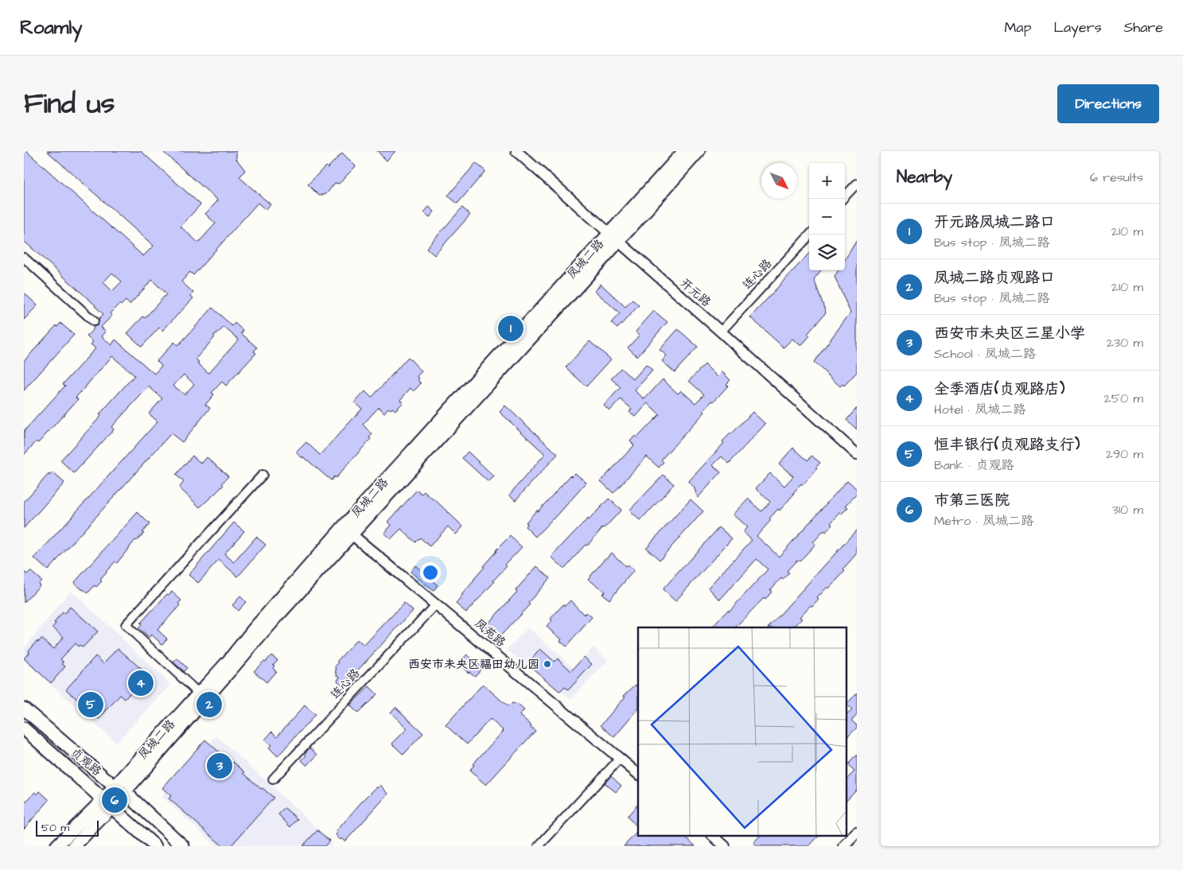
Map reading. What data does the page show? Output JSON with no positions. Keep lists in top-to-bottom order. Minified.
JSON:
{"streets":{"main road":["凤城二路","贞观路"],"street":["连心路","开元路","凤苑路"]},"crossings":[["凤城二路","开元路"],["凤城二路","凤苑路"],["凤城二路","贞观路"],["连心路","开元路"],["连心路","凤苑路"]],"places":["西安市未央区福田幼儿园"],"scale_bar":"50 m","north":"bottom right","page":{"header":"Roamly","nav":["Map","Layers","Share"],"title":"Find us","buttons":"Directions","heading":["Nearby","6 results"],"map_buttons":["+","−"],"list":[{"mark":"1","name":"开元路凤城二路口","note":"Bus stop · 凤城二路","value":"210 m"},{"mark":"2","name":"凤城二路贞观路口","note":"Bus stop · 凤城二路","value":"210 m"},{"mark":"3","name":"西安市未央区三星小学","note":"School · 凤城二路","value":"230 m"},{"mark":"4","name":"全季酒店(贞观路店)","note":"Hotel · 凤城二路","value":"250 m"},{"mark":"5","name":"恒丰银行(贞观路支行)","note":"Bank · 贞观路","value":"290 m"},{"mark":"6","name":"市第三医院","note":"Metro · 凤城二路","value":"310 m"}],"pins":["1","4","2","5","3","6"],"scale":"50 m"}}
